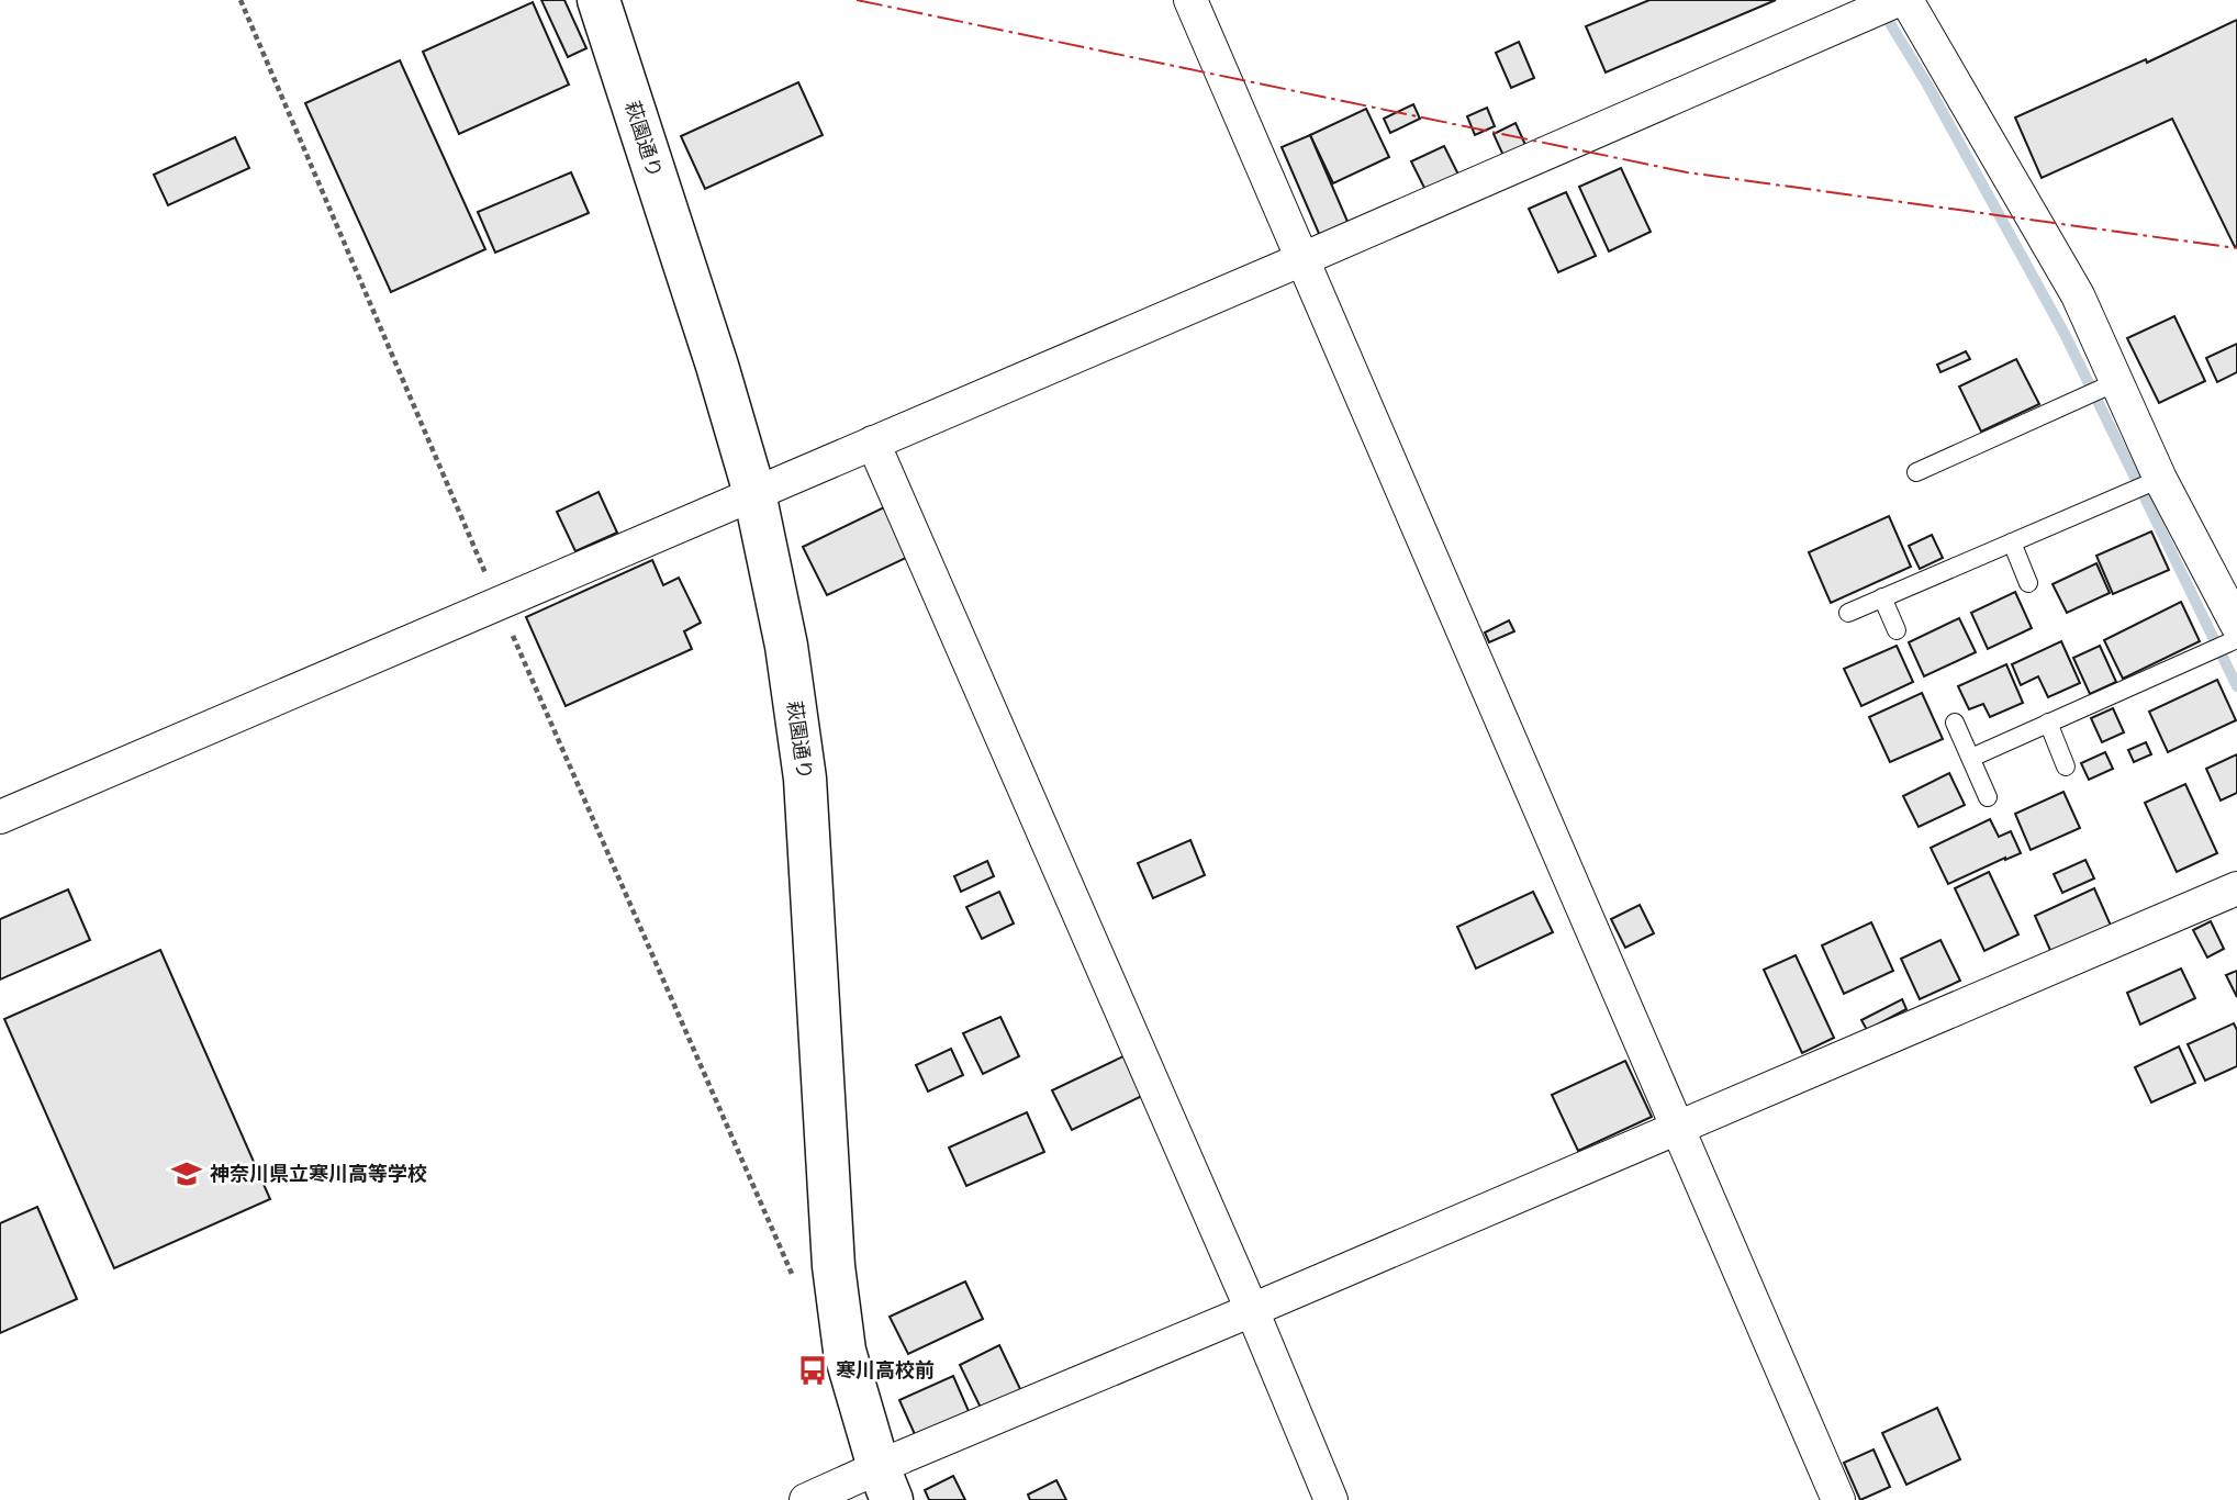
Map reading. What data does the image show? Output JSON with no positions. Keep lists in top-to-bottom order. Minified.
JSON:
{"streets":{"street":["萩園通り"]},"places":{"school or university":["神奈川県立寒川高等学校"],"bus stop":["寒川高校前"]}}
